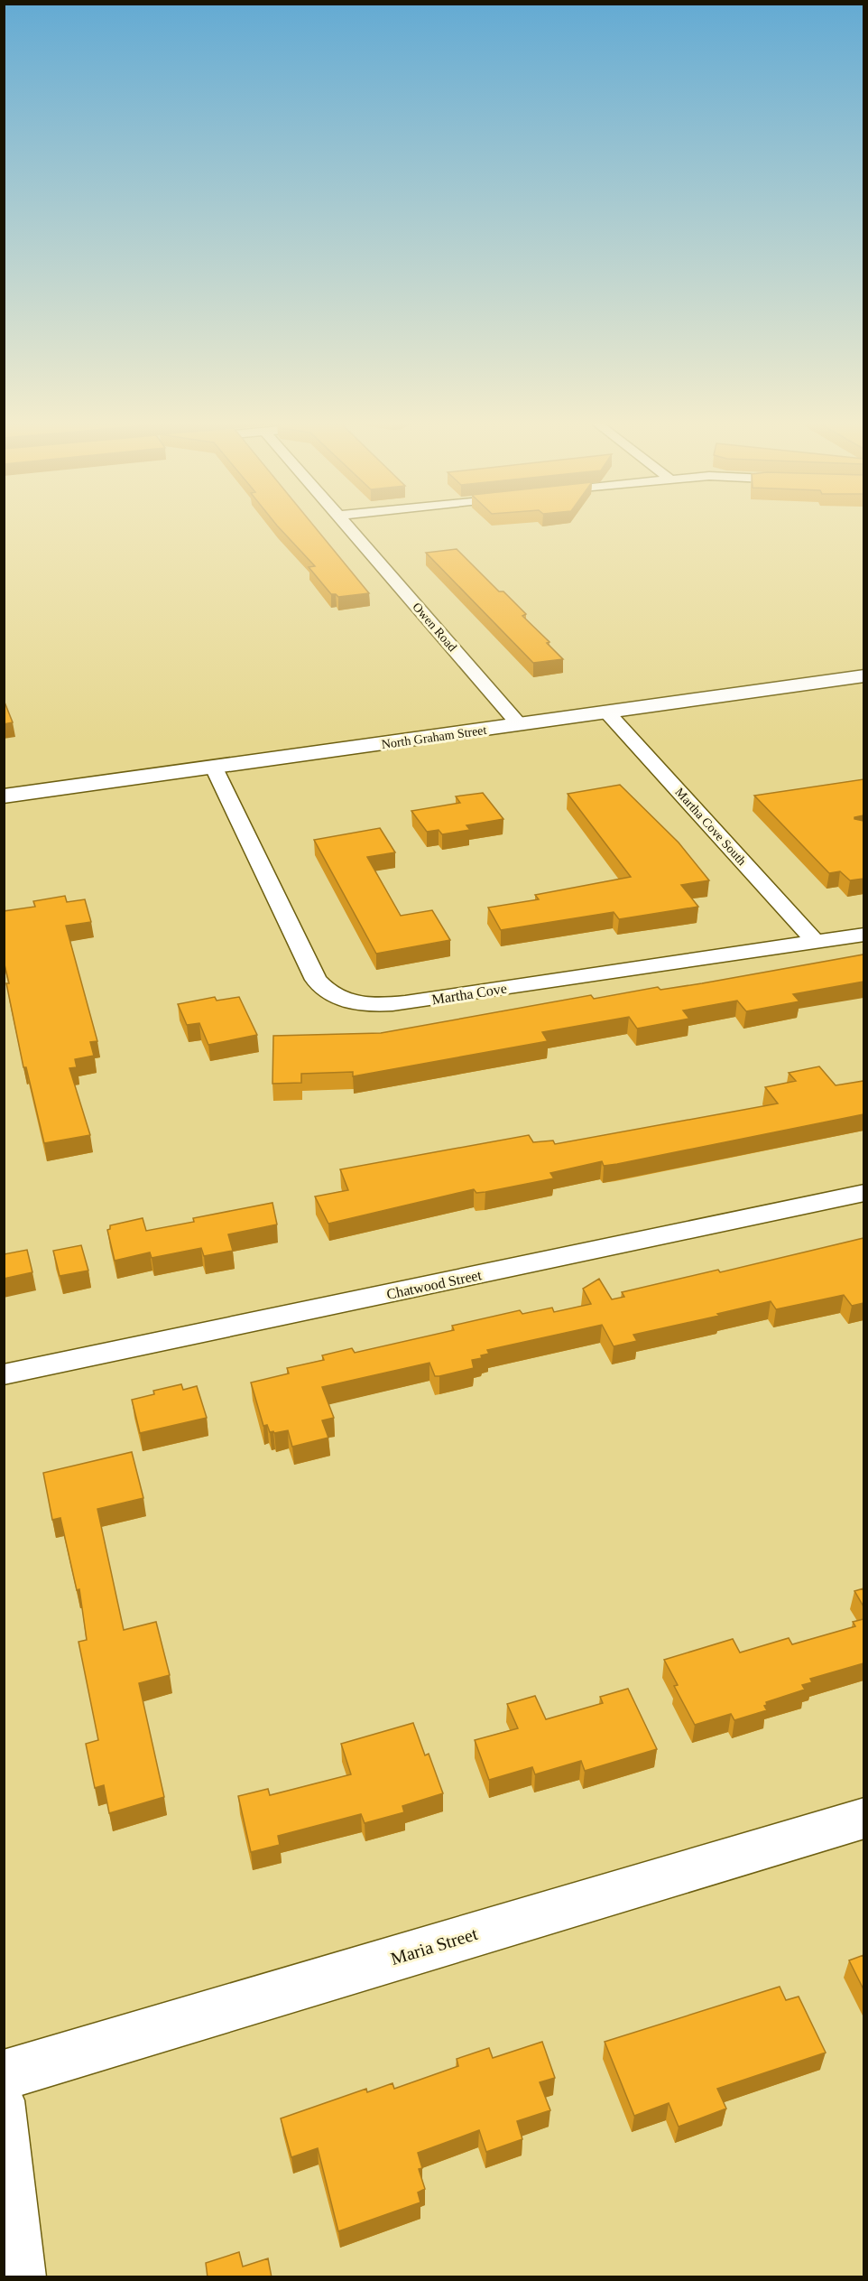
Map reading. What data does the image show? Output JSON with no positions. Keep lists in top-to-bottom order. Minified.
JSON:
{"streets":{"main road":["North Graham Street","Maria Street"],"street":["Owen Road","Martha Cove South","Martha Cove","Chatwood Street"]},"crossings":[["Owen Road","North Graham Street"],["North Graham Street","Martha Cove South"],["North Graham Street","Martha Cove"],["Martha Cove South","Martha Cove"]]}
